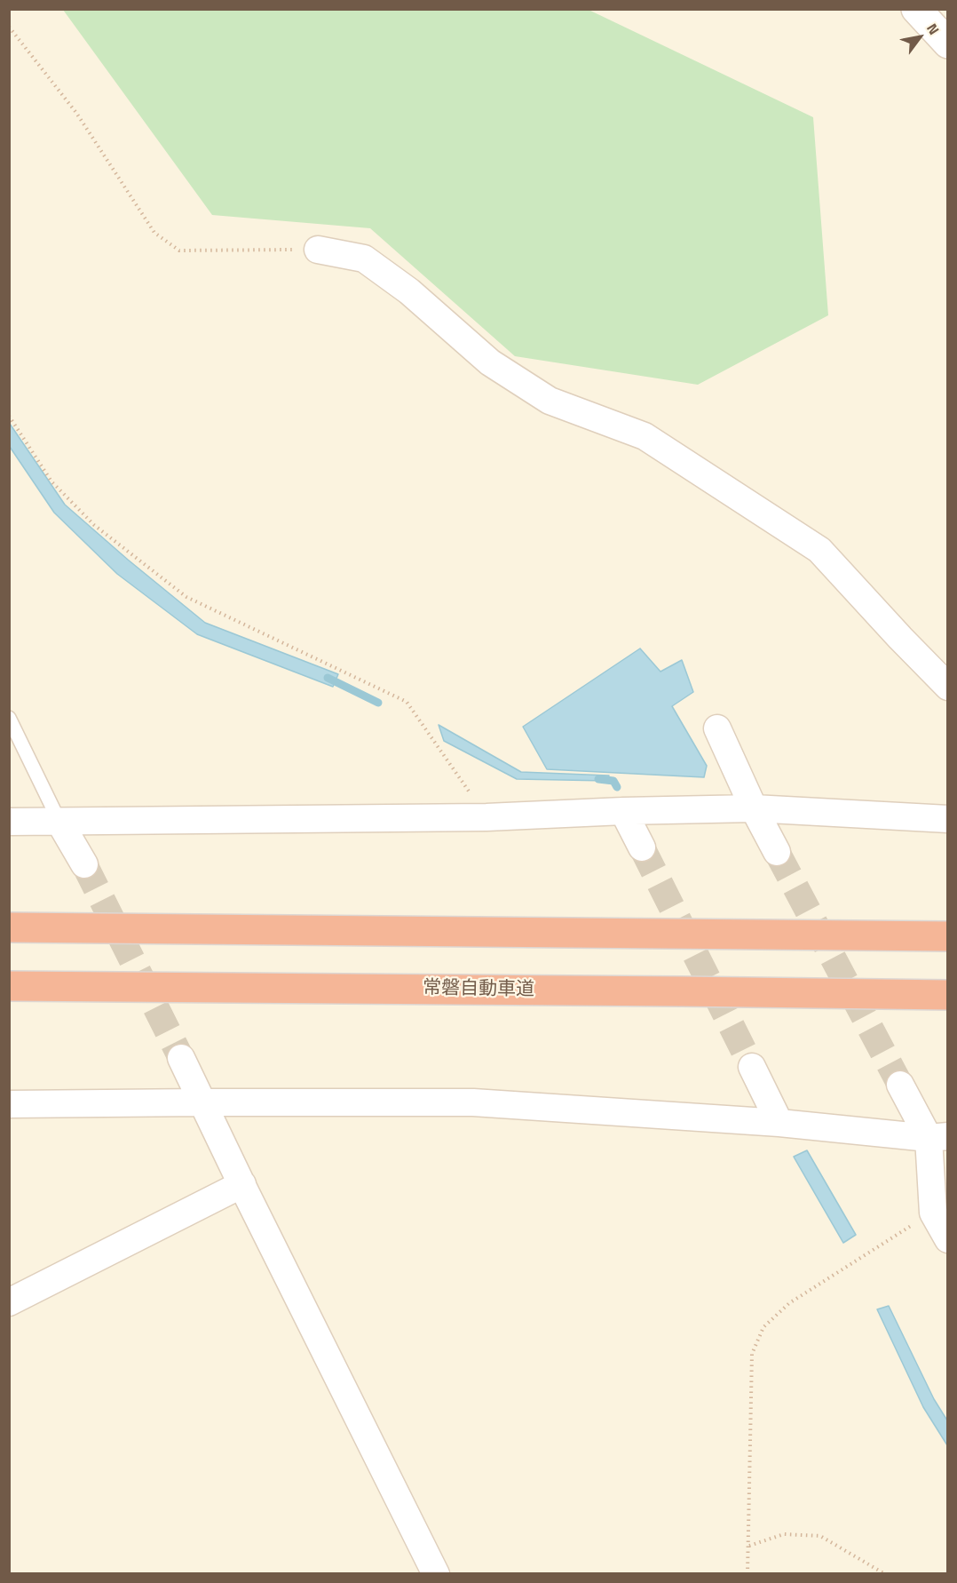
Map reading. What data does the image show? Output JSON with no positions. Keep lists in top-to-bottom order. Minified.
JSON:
{"streets":{"highway":["常磐自動車道"]},"north":"top right"}
